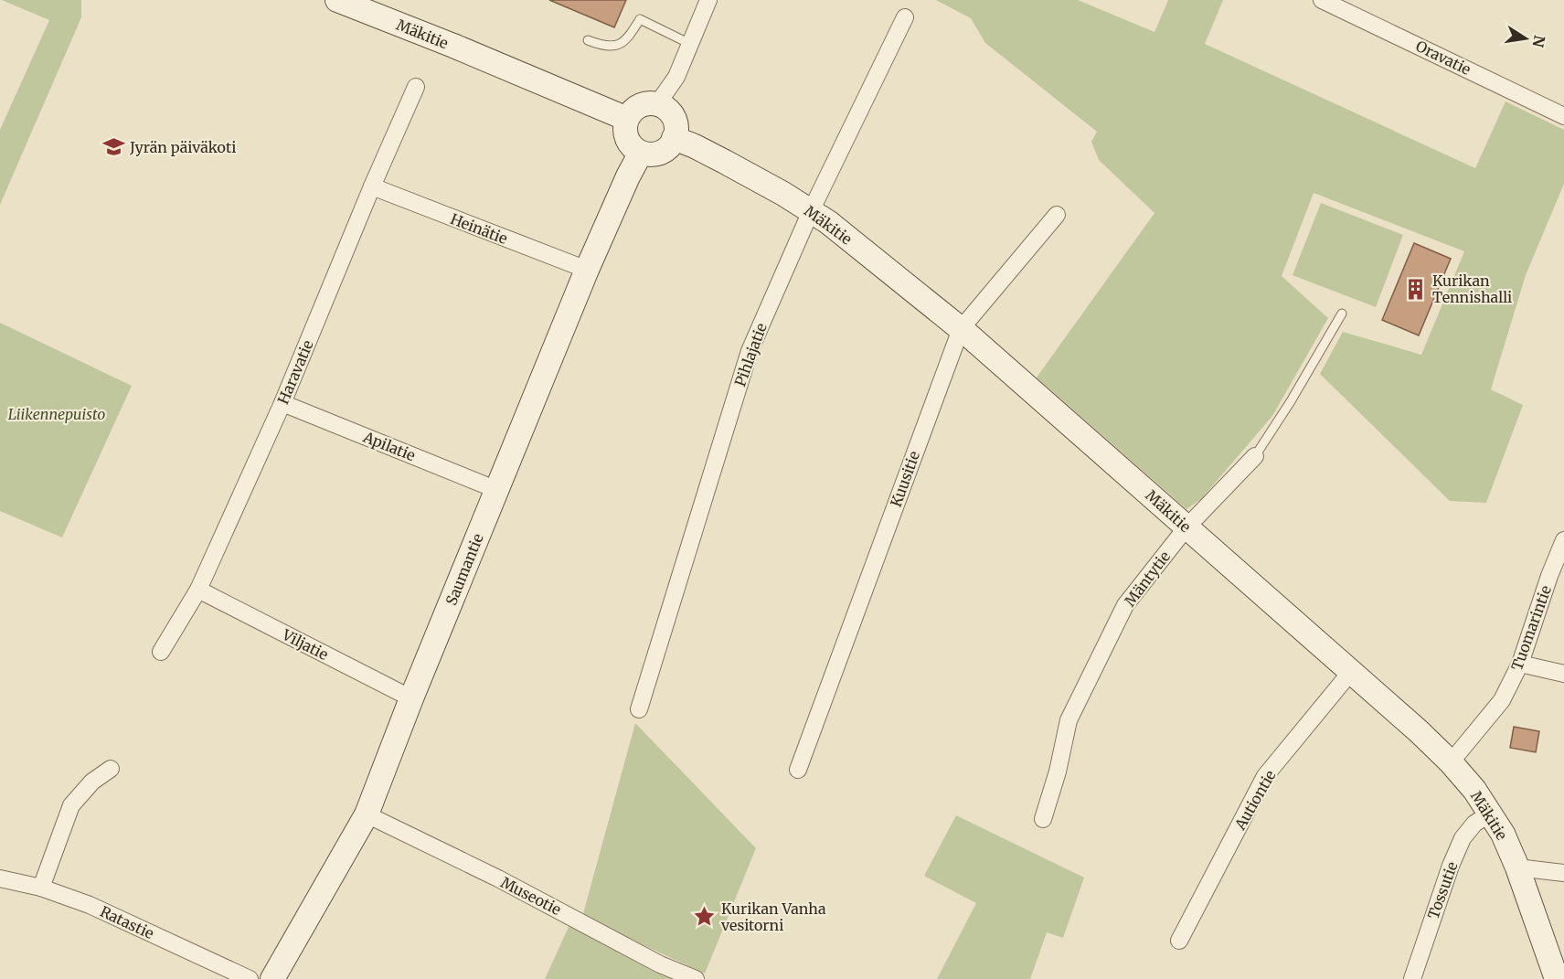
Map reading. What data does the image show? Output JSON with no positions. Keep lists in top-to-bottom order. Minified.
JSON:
{"streets":{"street":["Mäkitie","Oravatie","Heinätie","Pihlajatie","Haravatie","Apilatie","Kuusitie","Saumantie","Mäntytie","Tuomarintie","Viljatie","Autiontie","Tossutie","Museotie","Ratastie"]},"crossings":[["Mäkitie","Pihlajatie"],["Mäkitie","Kuusitie"],["Mäkitie","Saumantie"],["Mäkitie","Mäntytie"],["Mäkitie","Tuomarintie"],["Mäkitie","Autiontie"],["Mäkitie","Tossutie"],["Heinätie","Haravatie"],["Heinätie","Saumantie"],["Haravatie","Apilatie"],["Haravatie","Viljatie"],["Apilatie","Saumantie"],["Saumantie","Viljatie"],["Saumantie","Museotie"]],"parks":["Liikennepuisto"],"places":{"school or university":["Jyrän päiväkoti"],"building":["Kurikan Tennishalli"],"place":["Kurikan Vanha vesitorni"]},"north":"right"}
